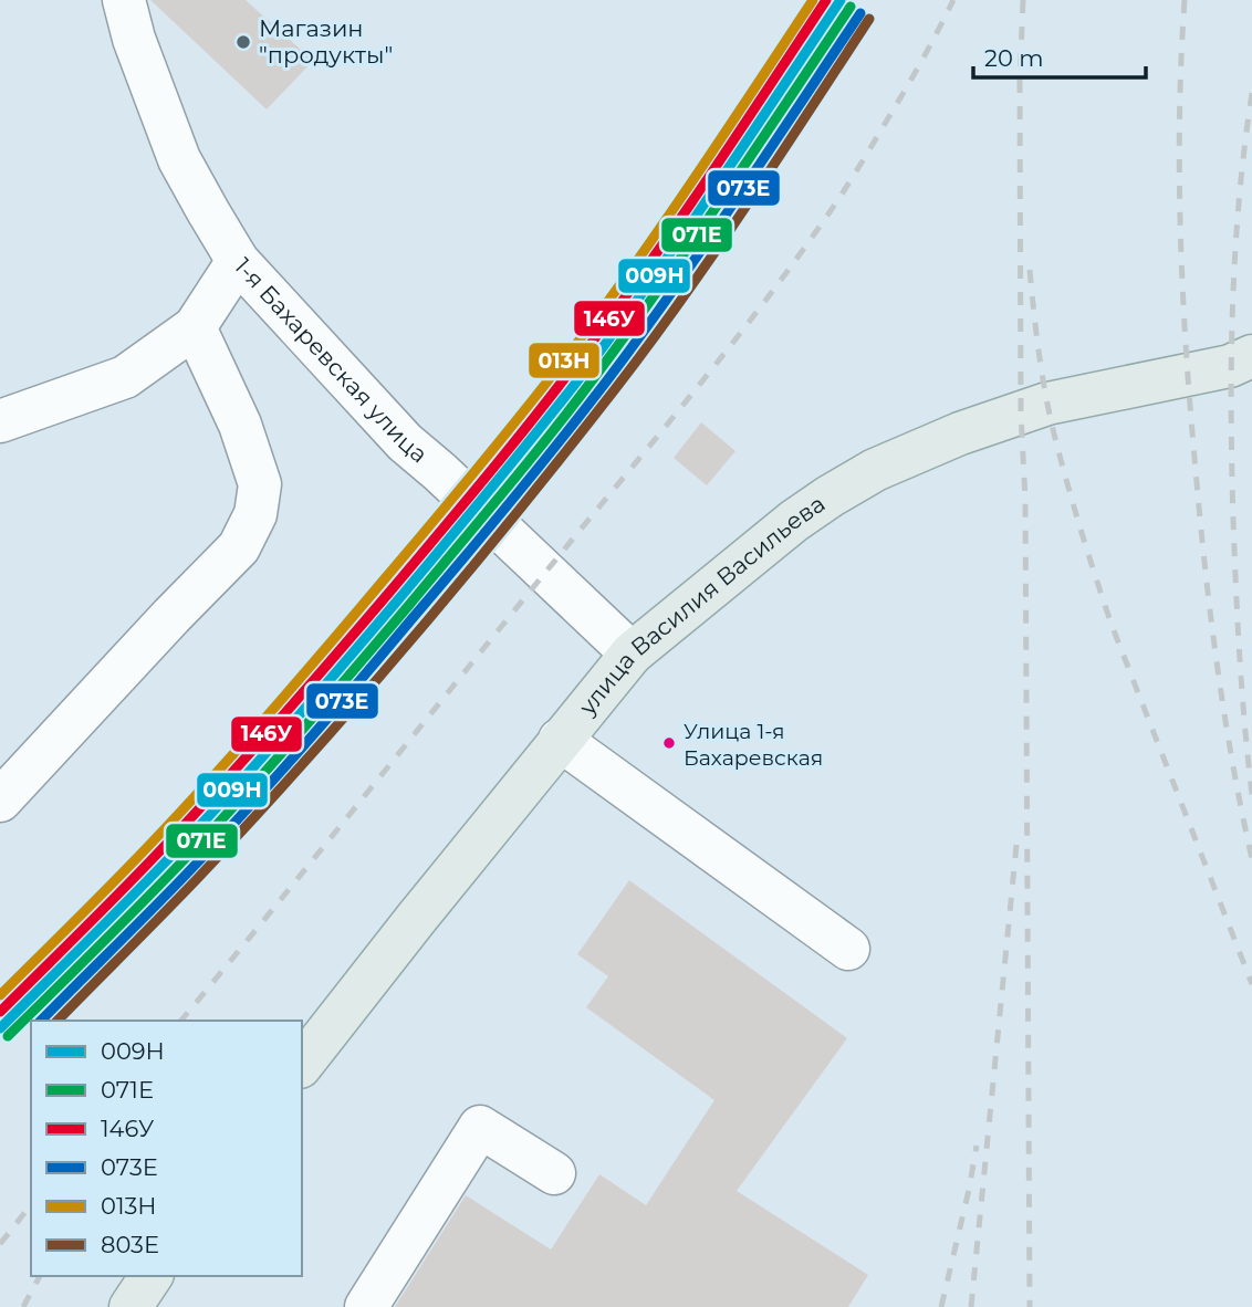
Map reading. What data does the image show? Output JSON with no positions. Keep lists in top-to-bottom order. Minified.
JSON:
{"streets":{"main road":["улица Василия Васильева"],"street":["1-я Бахаревская улица"]},"crossings":[["1-я Бахаревская улица","улица Василия Васильева"]],"places":["Магазин \"продукты\"","Улица 1-я Бахаревская"],"lines":["transit line 009Н","transit line 146У","transit line 013Н","transit line 071Е","transit line 073Е","transit line 803Е"],"legend":["009Н","071Е","146У","073Е","013Н","803Е"],"scale_bar":"20 m"}
